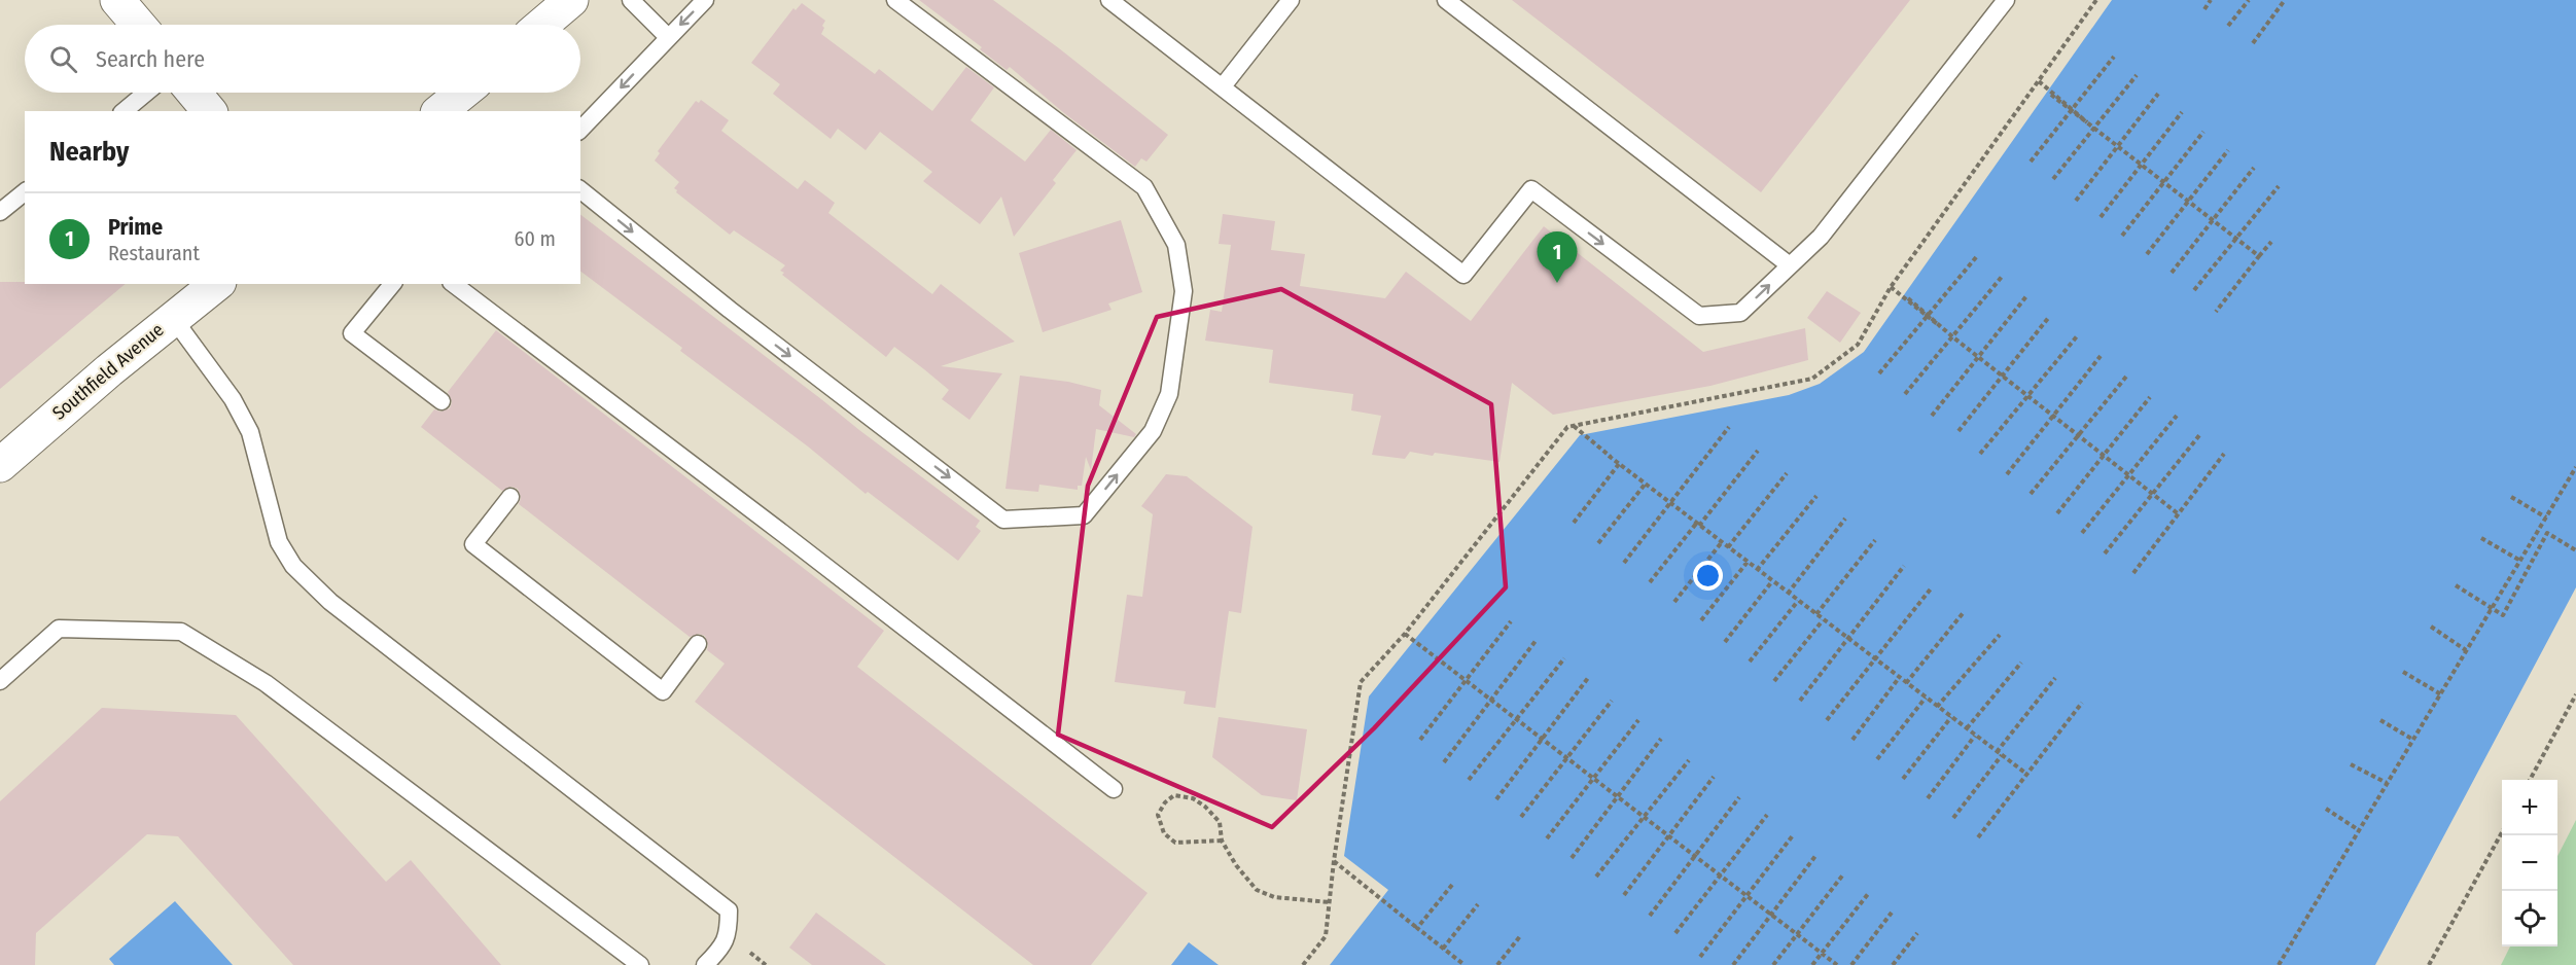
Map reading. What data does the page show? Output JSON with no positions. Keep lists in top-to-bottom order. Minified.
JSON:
{"streets":{"street":["Southfield Avenue"]},"page":{"search":"Search here","heading":"Nearby","list":[{"mark":"1","name":"Prime","note":"Restaurant","value":"60 m"}],"pins":"1","map_buttons":["+","−"]}}
